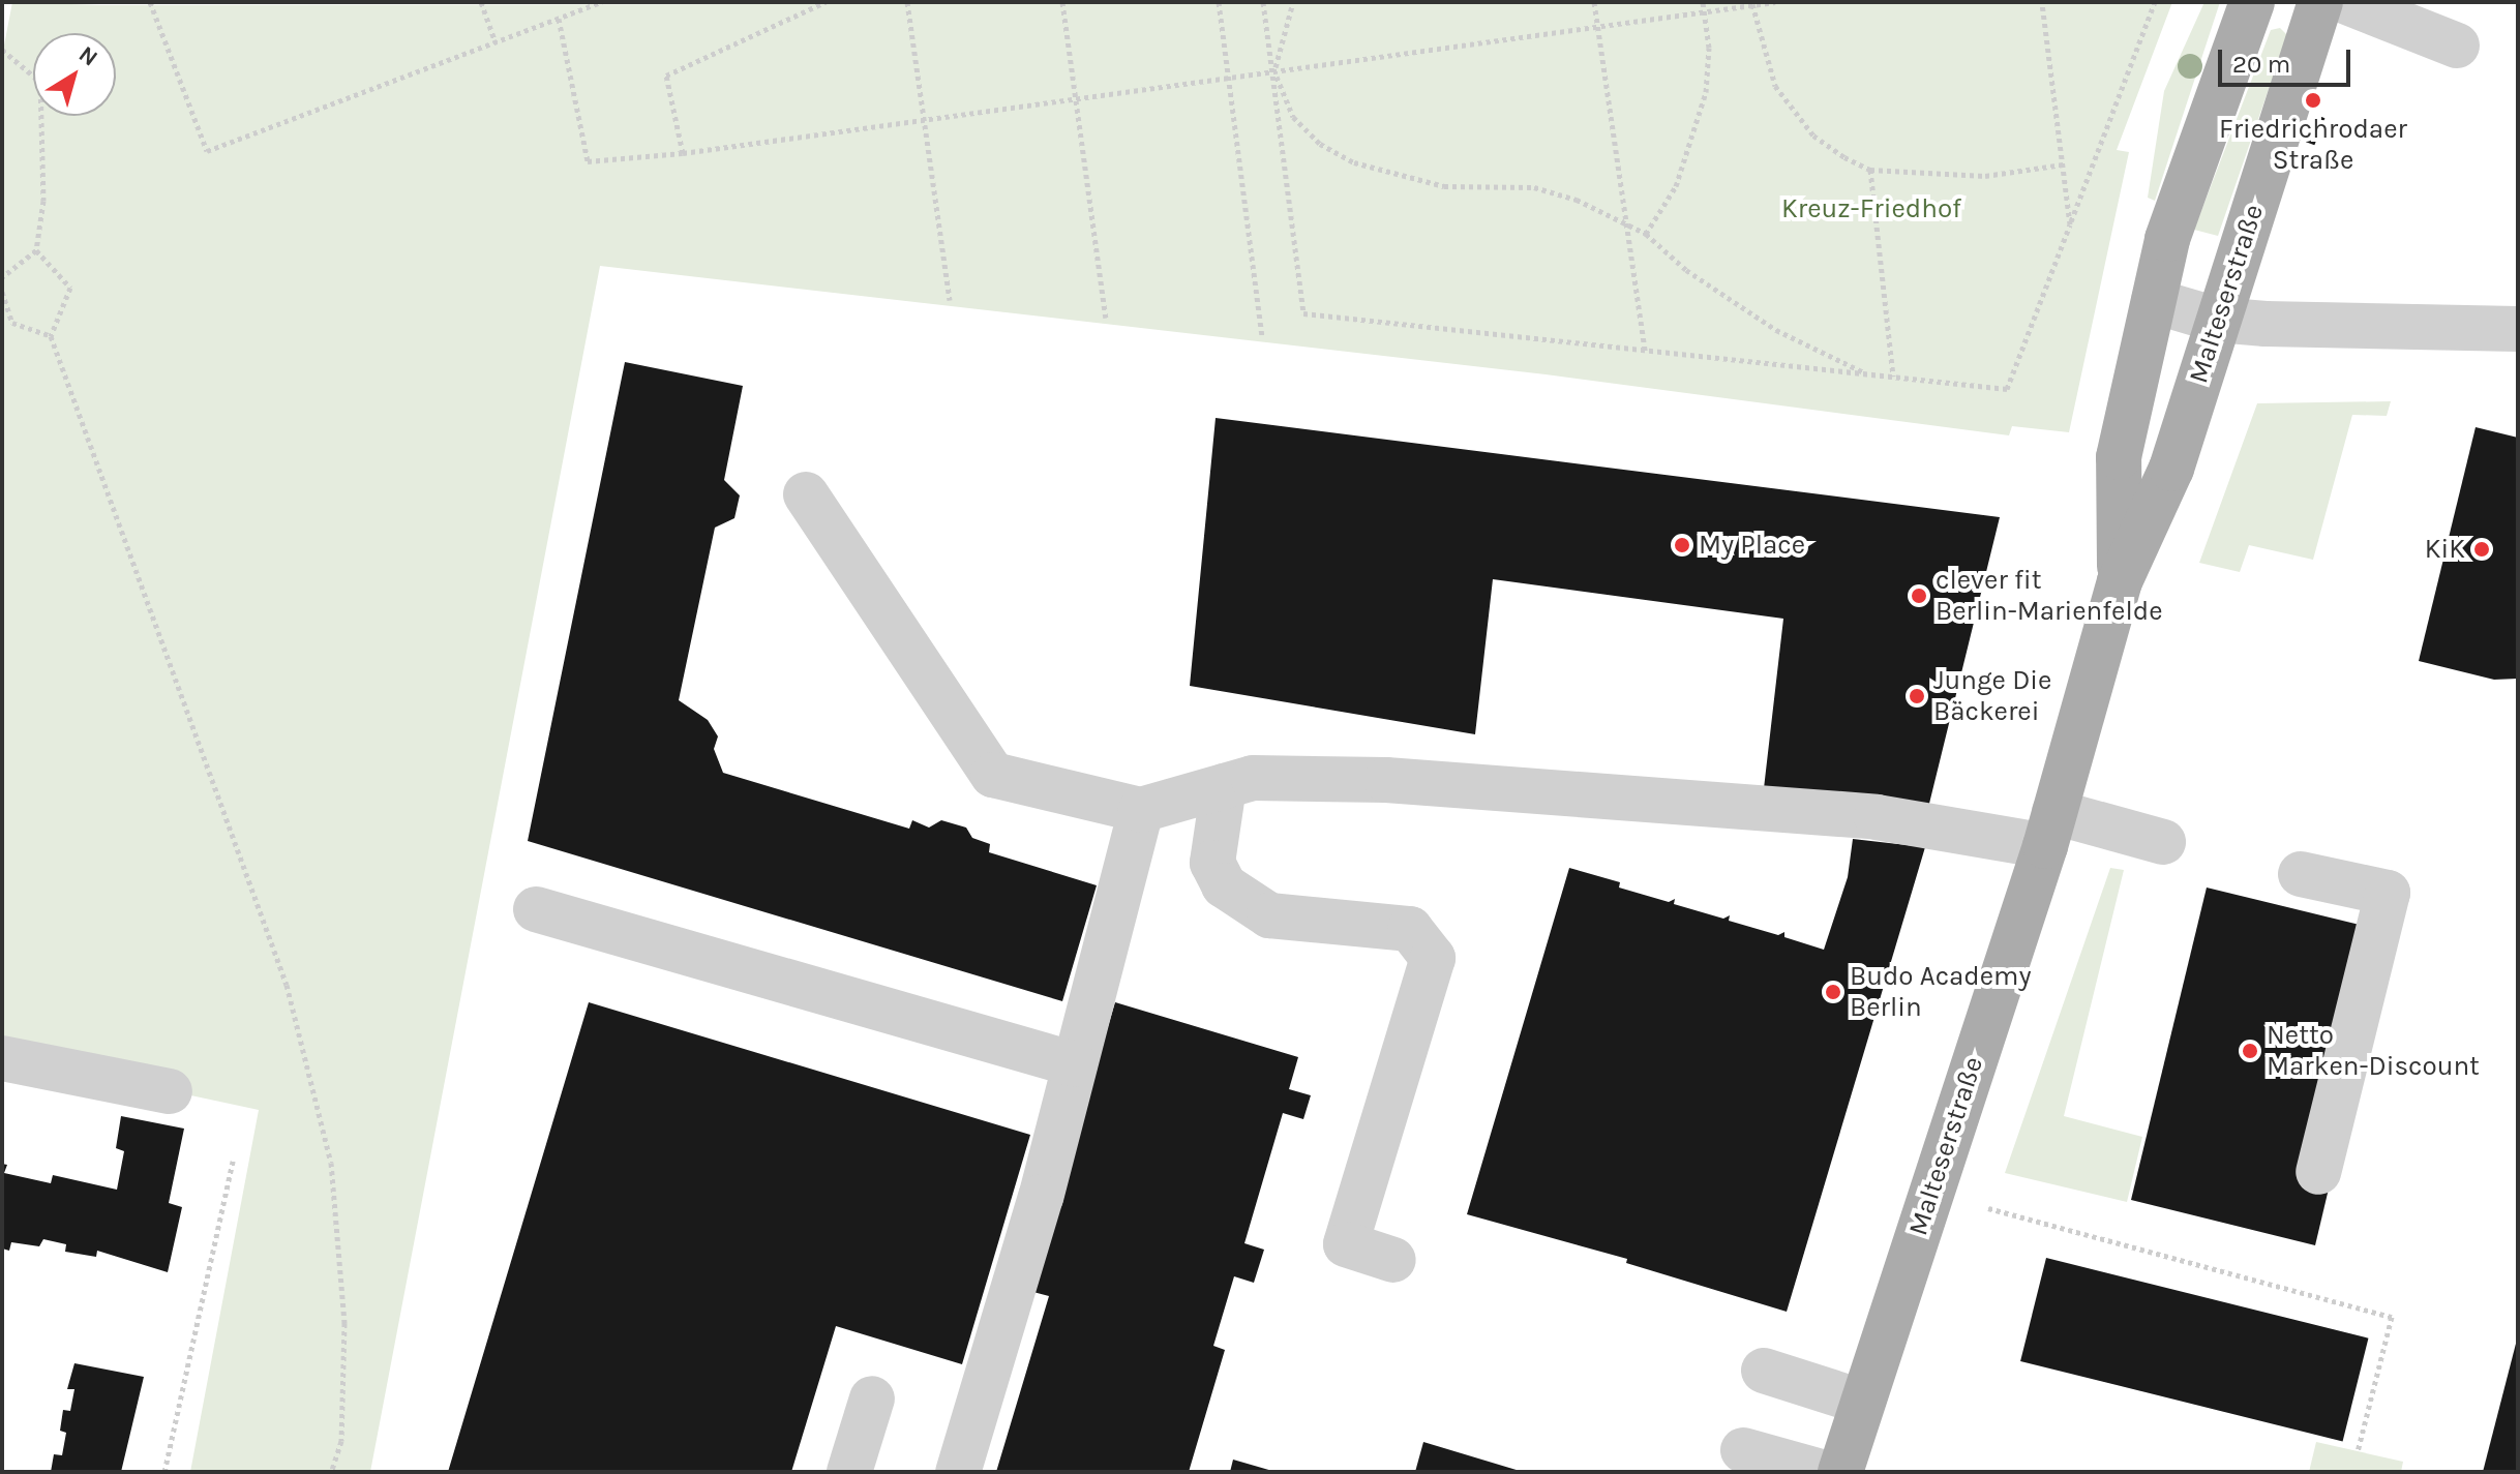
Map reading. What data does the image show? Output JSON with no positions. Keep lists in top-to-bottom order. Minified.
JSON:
{"streets":{"main road":["Malteserstraße"]},"parks":["Kreuz-Friedhof"],"places":["Friedrichrodaer Straße","My Place","KiK","clever fit Berlin-Marienfelde","Junge Die Bäckerei","Budo Academy Berlin","Netto Marken-Discount"],"scale_bar":"20 m","north":"top right"}
